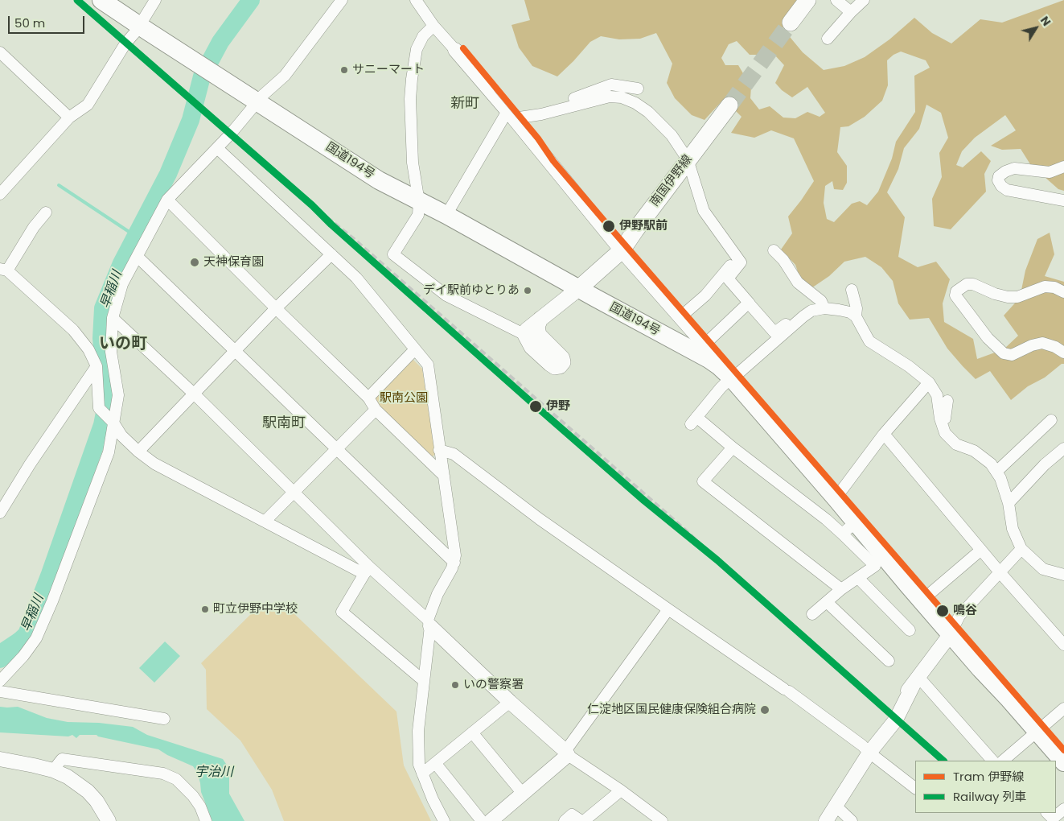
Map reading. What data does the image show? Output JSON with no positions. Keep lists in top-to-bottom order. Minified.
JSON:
{"streets":{"highway":["国道194号"],"main road":["南国伊野線"]},"crossings":[["国道194号","南国伊野線"]],"districts":["新町","いの町","駅南町"],"water":["早稲川","宇治川"],"parks":["駅南公園"],"places":["サニーマート","伊野駅前","天神保育園","デイ駅前ゆとりあ","伊野","町立伊野中学校","鳴谷","いの警察署","仁淀地区国民健康保険組合病院"],"lines":["rail line 列車","tram line 伊野線"],"legend":["Tram 伊野線","Railway 列車"],"scale_bar":"50 m","north":"top right"}
